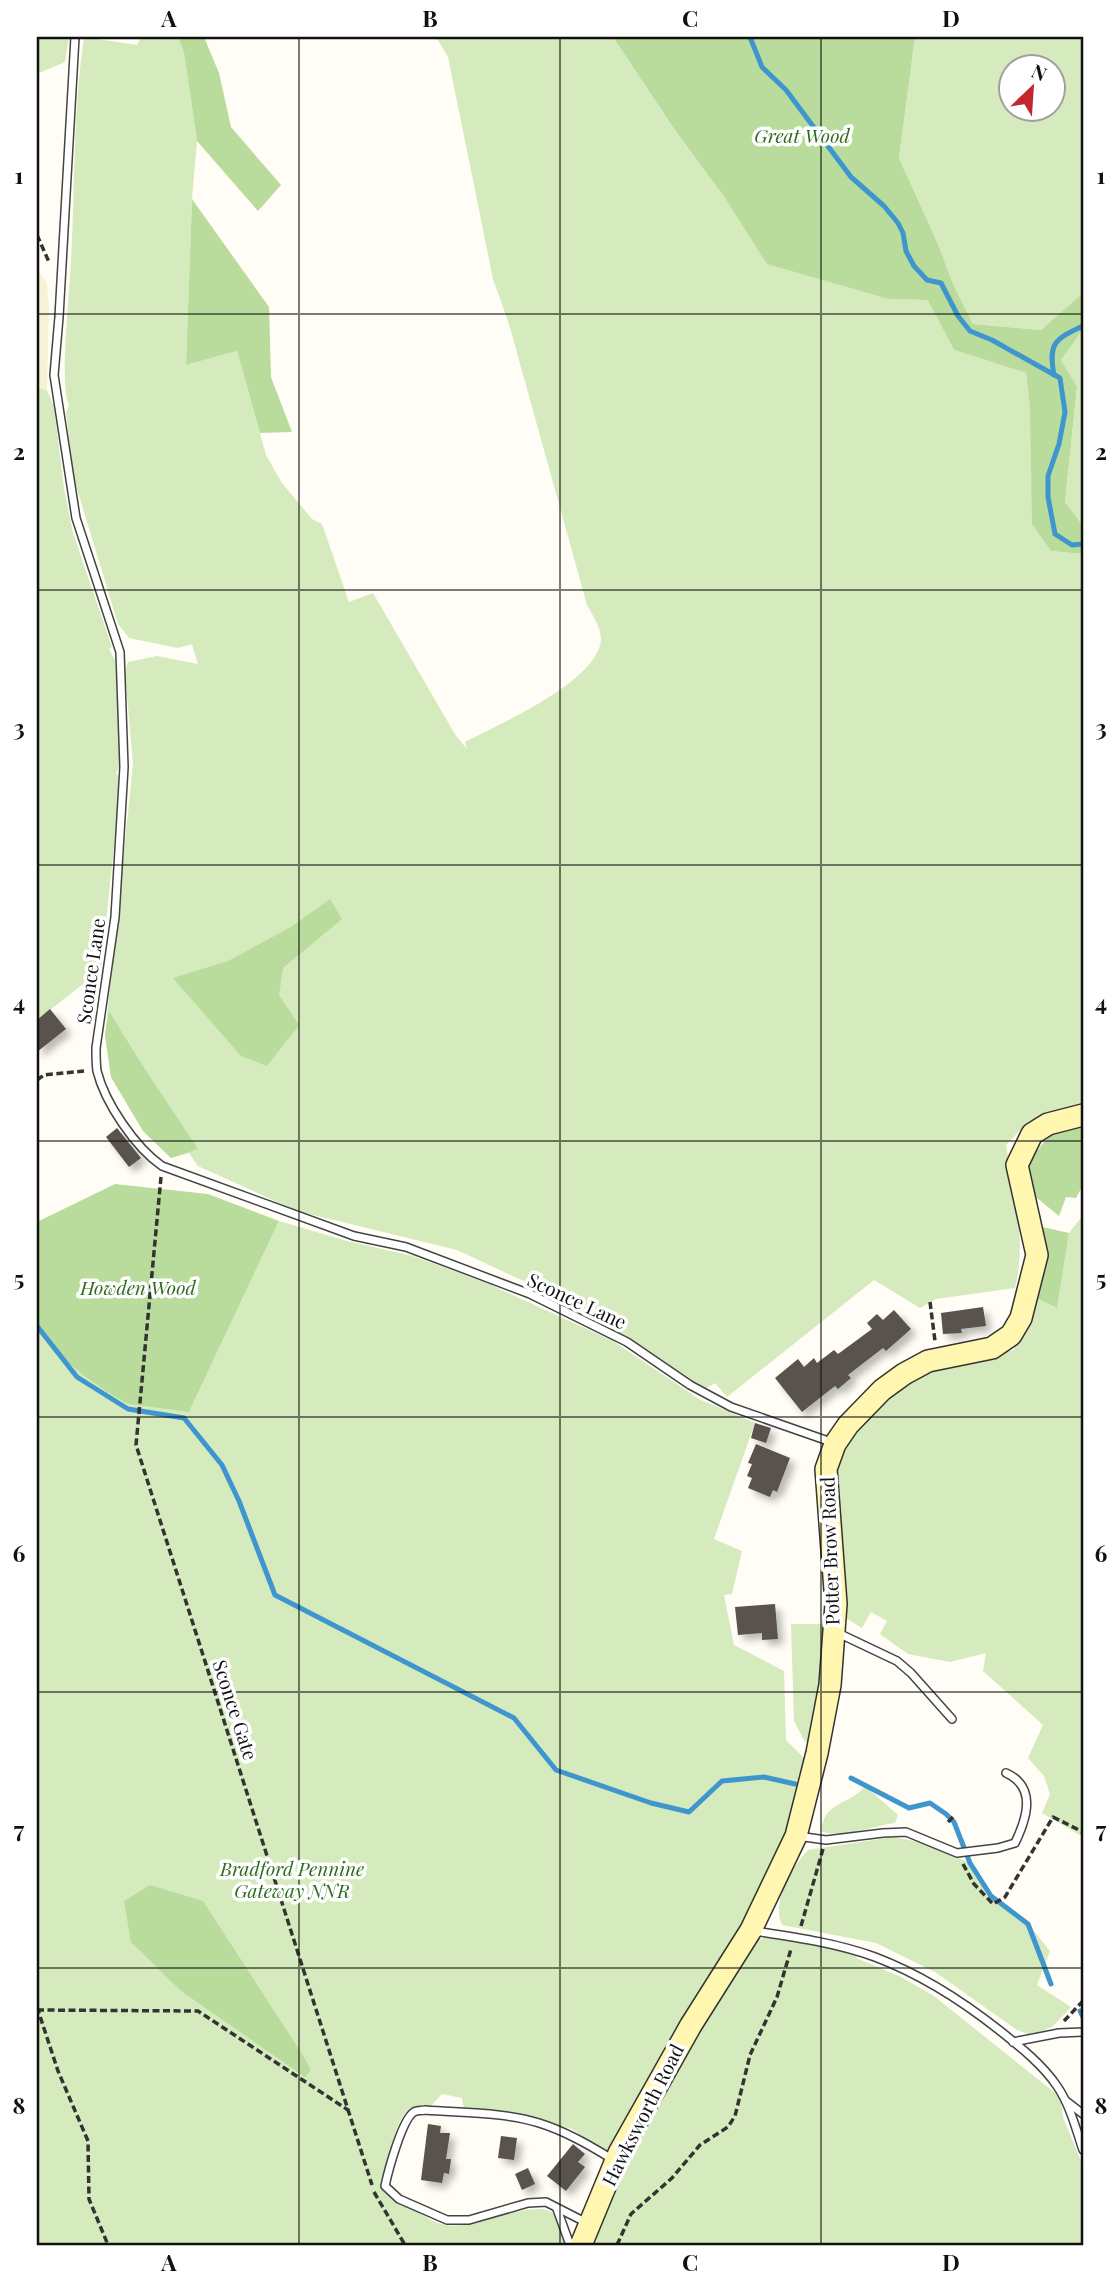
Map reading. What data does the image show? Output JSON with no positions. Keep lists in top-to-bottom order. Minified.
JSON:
{"streets":{"street":["Potter Brow Road","Hawksworth Road"],"lane":["Sconce Lane"],"path":["Sconce Gate"]},"crossings":[["Sconce Lane","Potter Brow Road"],["Sconce Lane","Sconce Gate"],["Potter Brow Road","Hawksworth Road"]],"parks":["Great Wood","Howden Wood","Bradford Pennine Gateway NNR"],"north":"top right","grid":{"columns":["A","B","C","D"],"rows":["1","2","3","4","5","6","7","8"]}}
